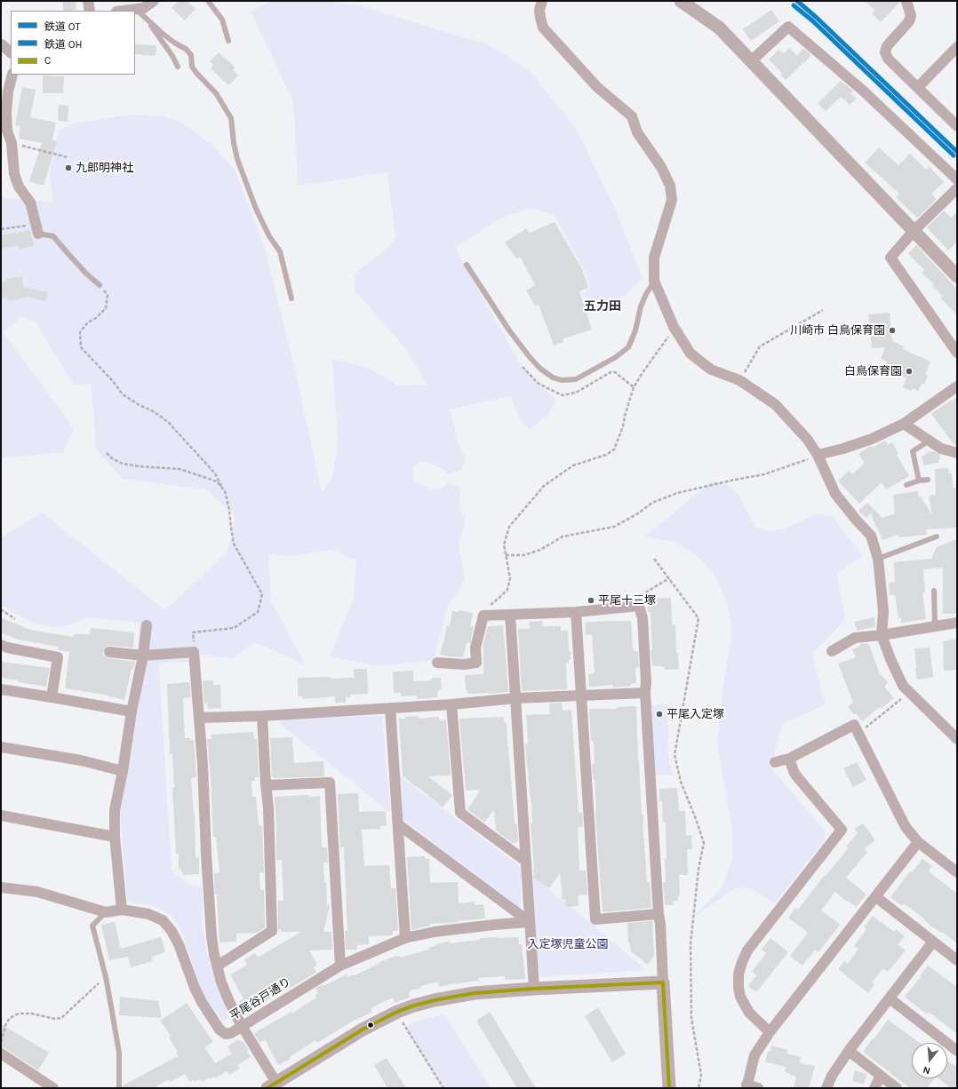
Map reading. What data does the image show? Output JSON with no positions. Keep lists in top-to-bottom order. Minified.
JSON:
{"streets":{"street":["平尾谷戸通り"]},"districts":["五力田"],"parks":["入定塚児童公園"],"places":["九郎明神社","川崎市 白鳥保育園","白鳥保育園","平尾十三塚","平尾入定塚"],"lines":["rail line OT","rail line OH","transit line C"],"legend":["鉄道 OT","鉄道 OH","C"],"north":"bottom"}
